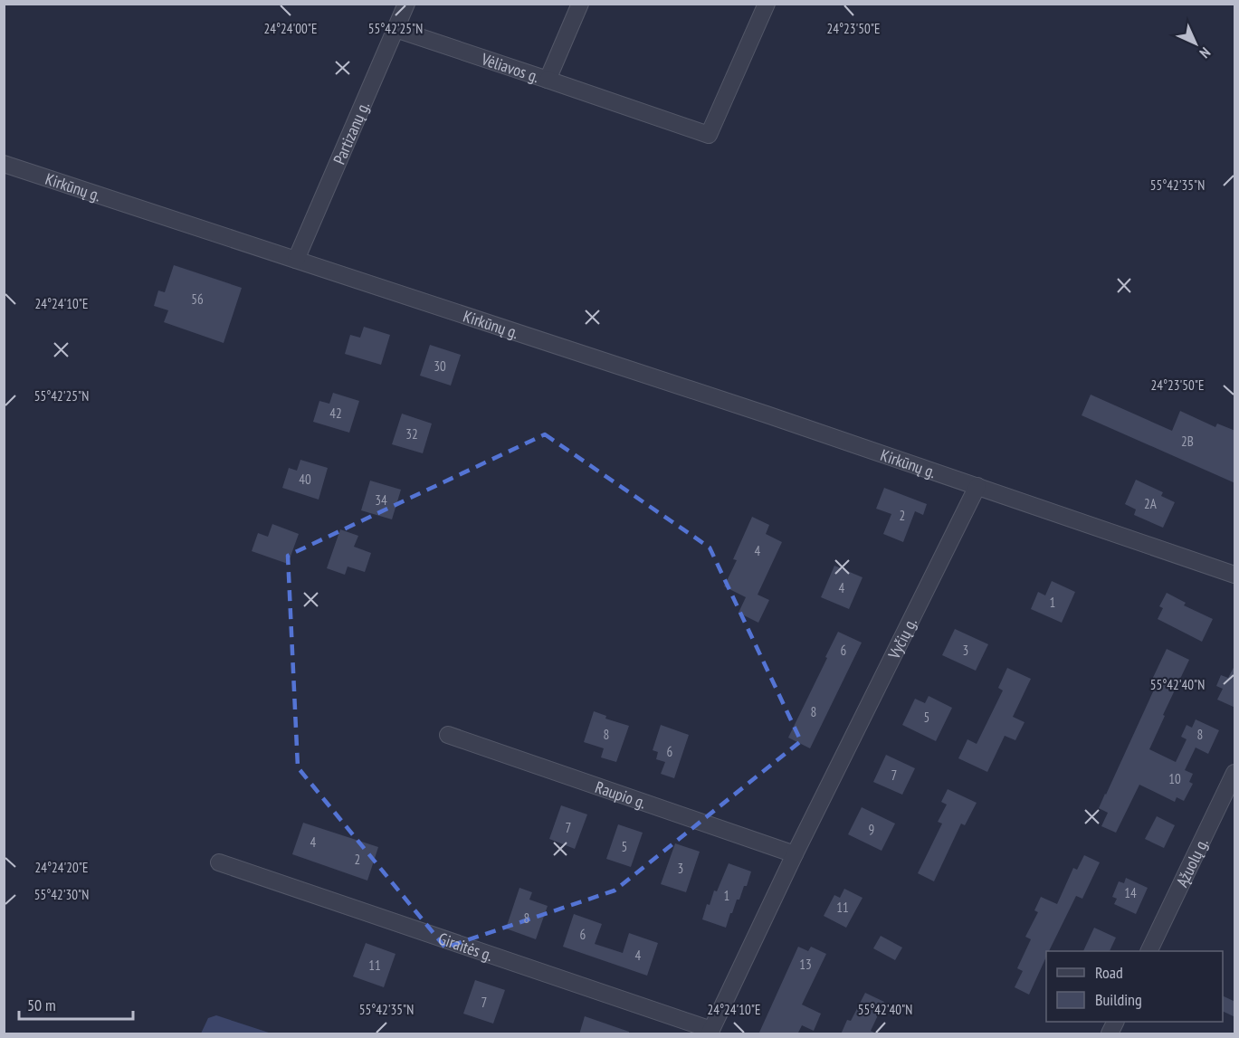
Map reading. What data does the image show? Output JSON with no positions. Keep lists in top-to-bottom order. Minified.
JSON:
{"streets":{"street":["Vėliavos g.","Partizanų g.","Kirkūnų g.","Vyčių g.","Raupio g.","Ąžuolų g.","Giraitės g."]},"crossings":[["Vėliavos g.","Partizanų g."],["Partizanų g.","Kirkūnų g."],["Kirkūnų g.","Vyčių g."],["Vyčių g.","Raupio g."],["Vyčių g.","Giraitės g."]],"house_numbers":["56","30","42","32","2B","40","34","2A","2","4","4","1","6","3","8","5","8","8","6","7","10","7","9","4","5","2","3","14","1","11","8","6","4","13","11","7"],"legend":["Road","Building"],"scale_bar":"50 m","north":"bottom right","coordinates":["24°24'00\"E","55°42'25\"N","24°23'50\"E","55°42'35\"N","24°24'10\"E","55°42'40\"N","24°24'20\"E","55°42'30\"N"]}
